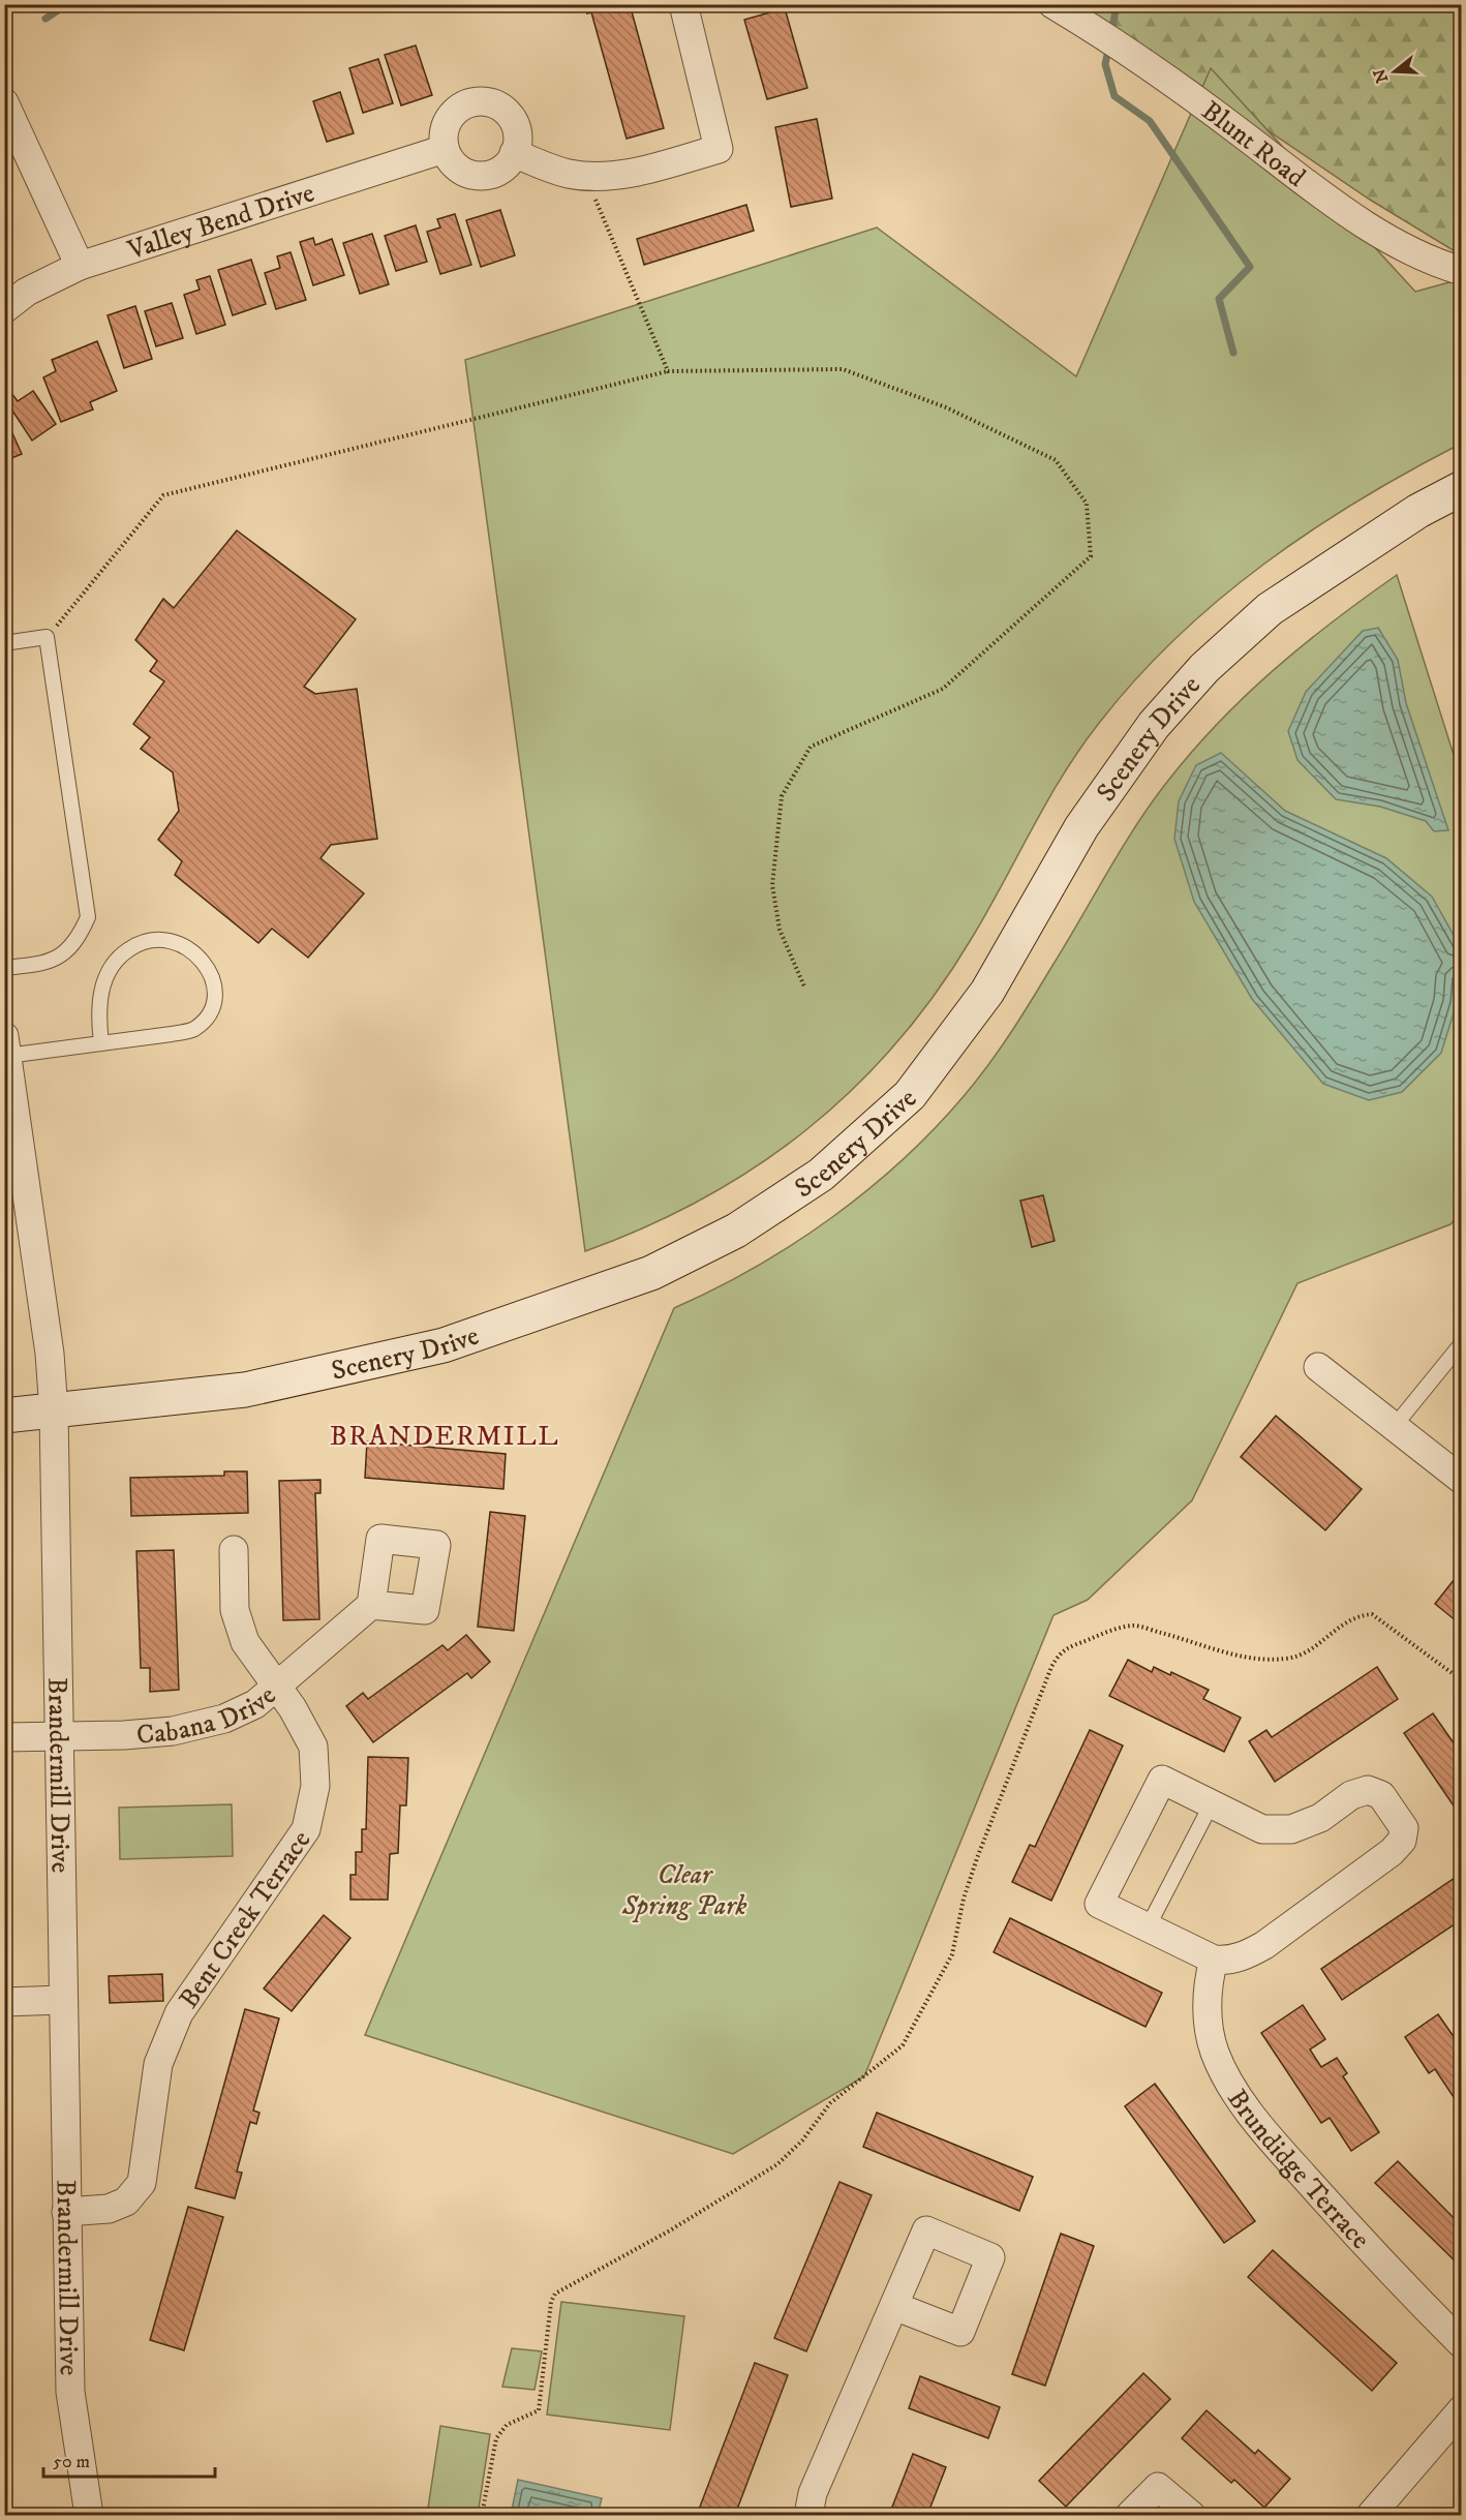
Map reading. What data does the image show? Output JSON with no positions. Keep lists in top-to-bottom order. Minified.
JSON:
{"streets":{"street":["Blunt Road","Valley Bend Drive","Scenery Drive","Cabana Drive","Brandermill Drive","Bent Creek Terrace","Brundidge Terrace"]},"crossings":[["Scenery Drive","Brandermill Drive"],["Cabana Drive","Brandermill Drive"],["Cabana Drive","Bent Creek Terrace"],["Brandermill Drive","Bent Creek Terrace"]],"districts":["BRANDERMILL"],"parks":["Clear Spring Park"],"scale_bar":"50 m","north":"left"}
